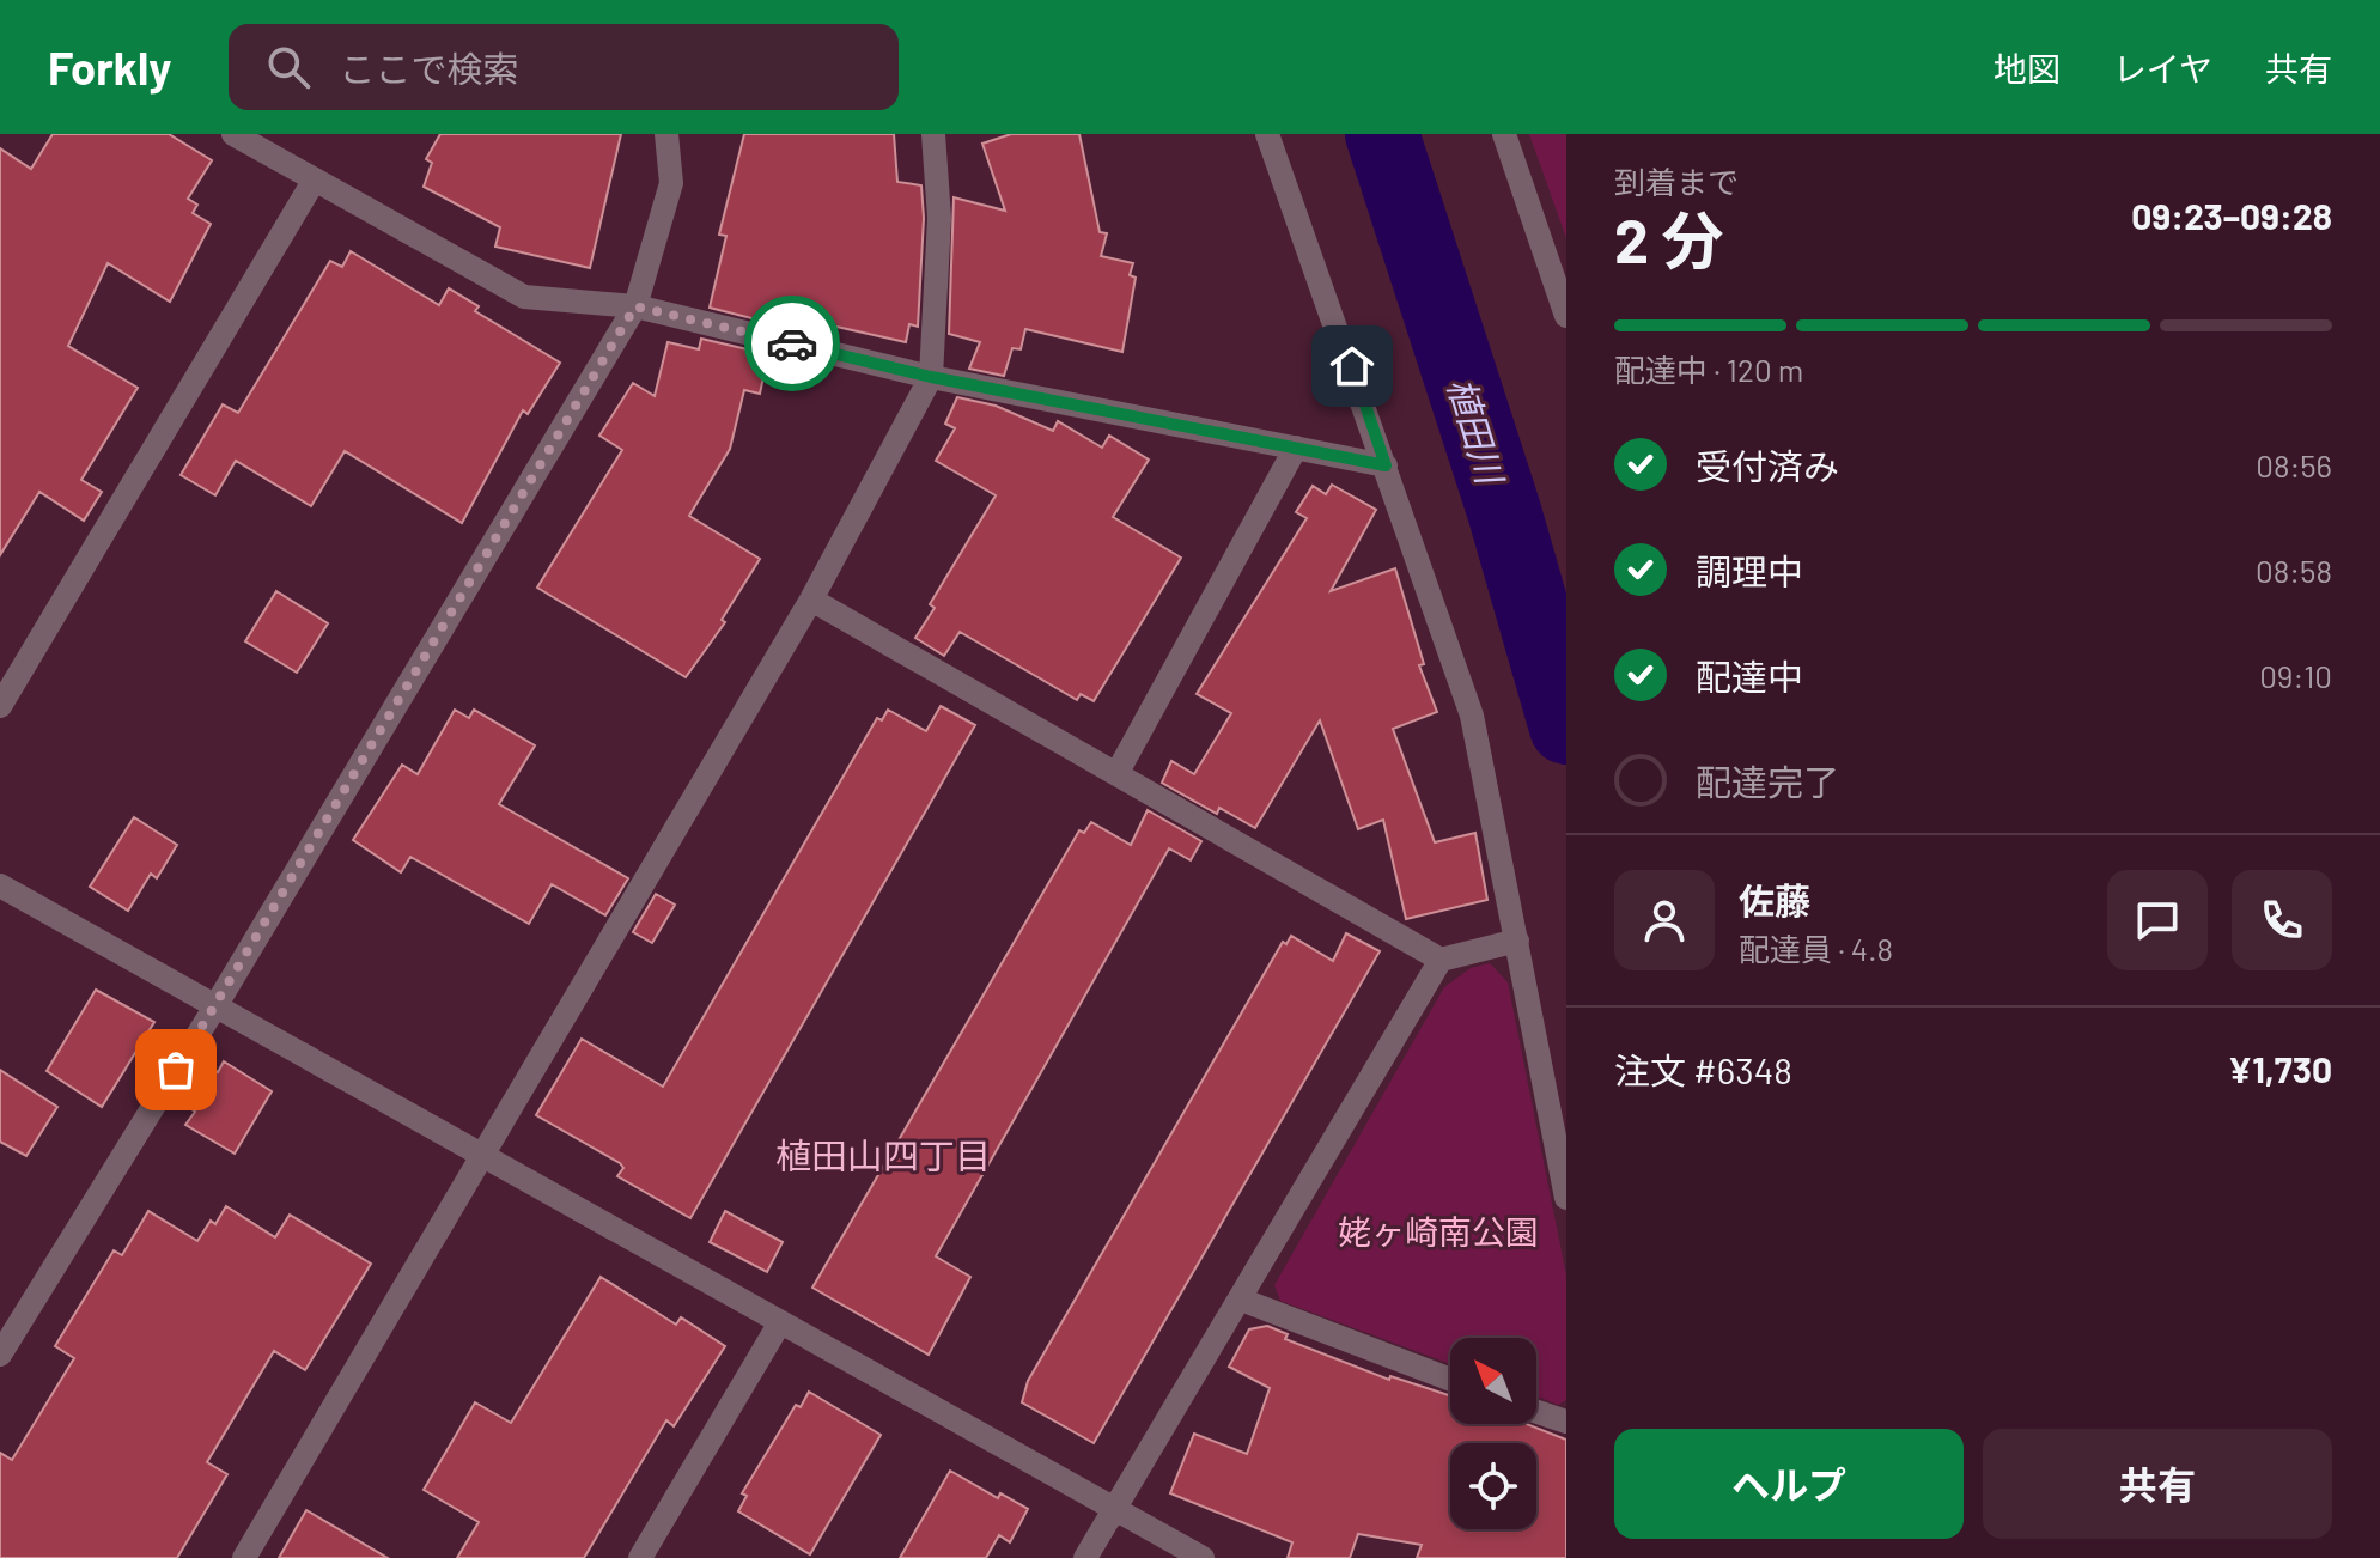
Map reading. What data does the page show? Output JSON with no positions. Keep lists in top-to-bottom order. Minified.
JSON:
{"districts":["植田山四丁目"],"water":["植田川"],"parks":["姥ヶ崎南公園"],"north":"top left","page":{"header":"Forkly","search":"ここで検索","nav":["地図","レイヤ","共有"],"heading":["2 分","到着まで","09:23–09:28"],"panel":["佐藤","配達員 · 4.8","注文 #6348","¥1,730"],"bar":"配達中 · 120 m","list":[["受付済み","08:56"],["調理中","08:58"],["配達中","09:10"],"配達完了"],"buttons":["ヘルプ","共有"]}}
